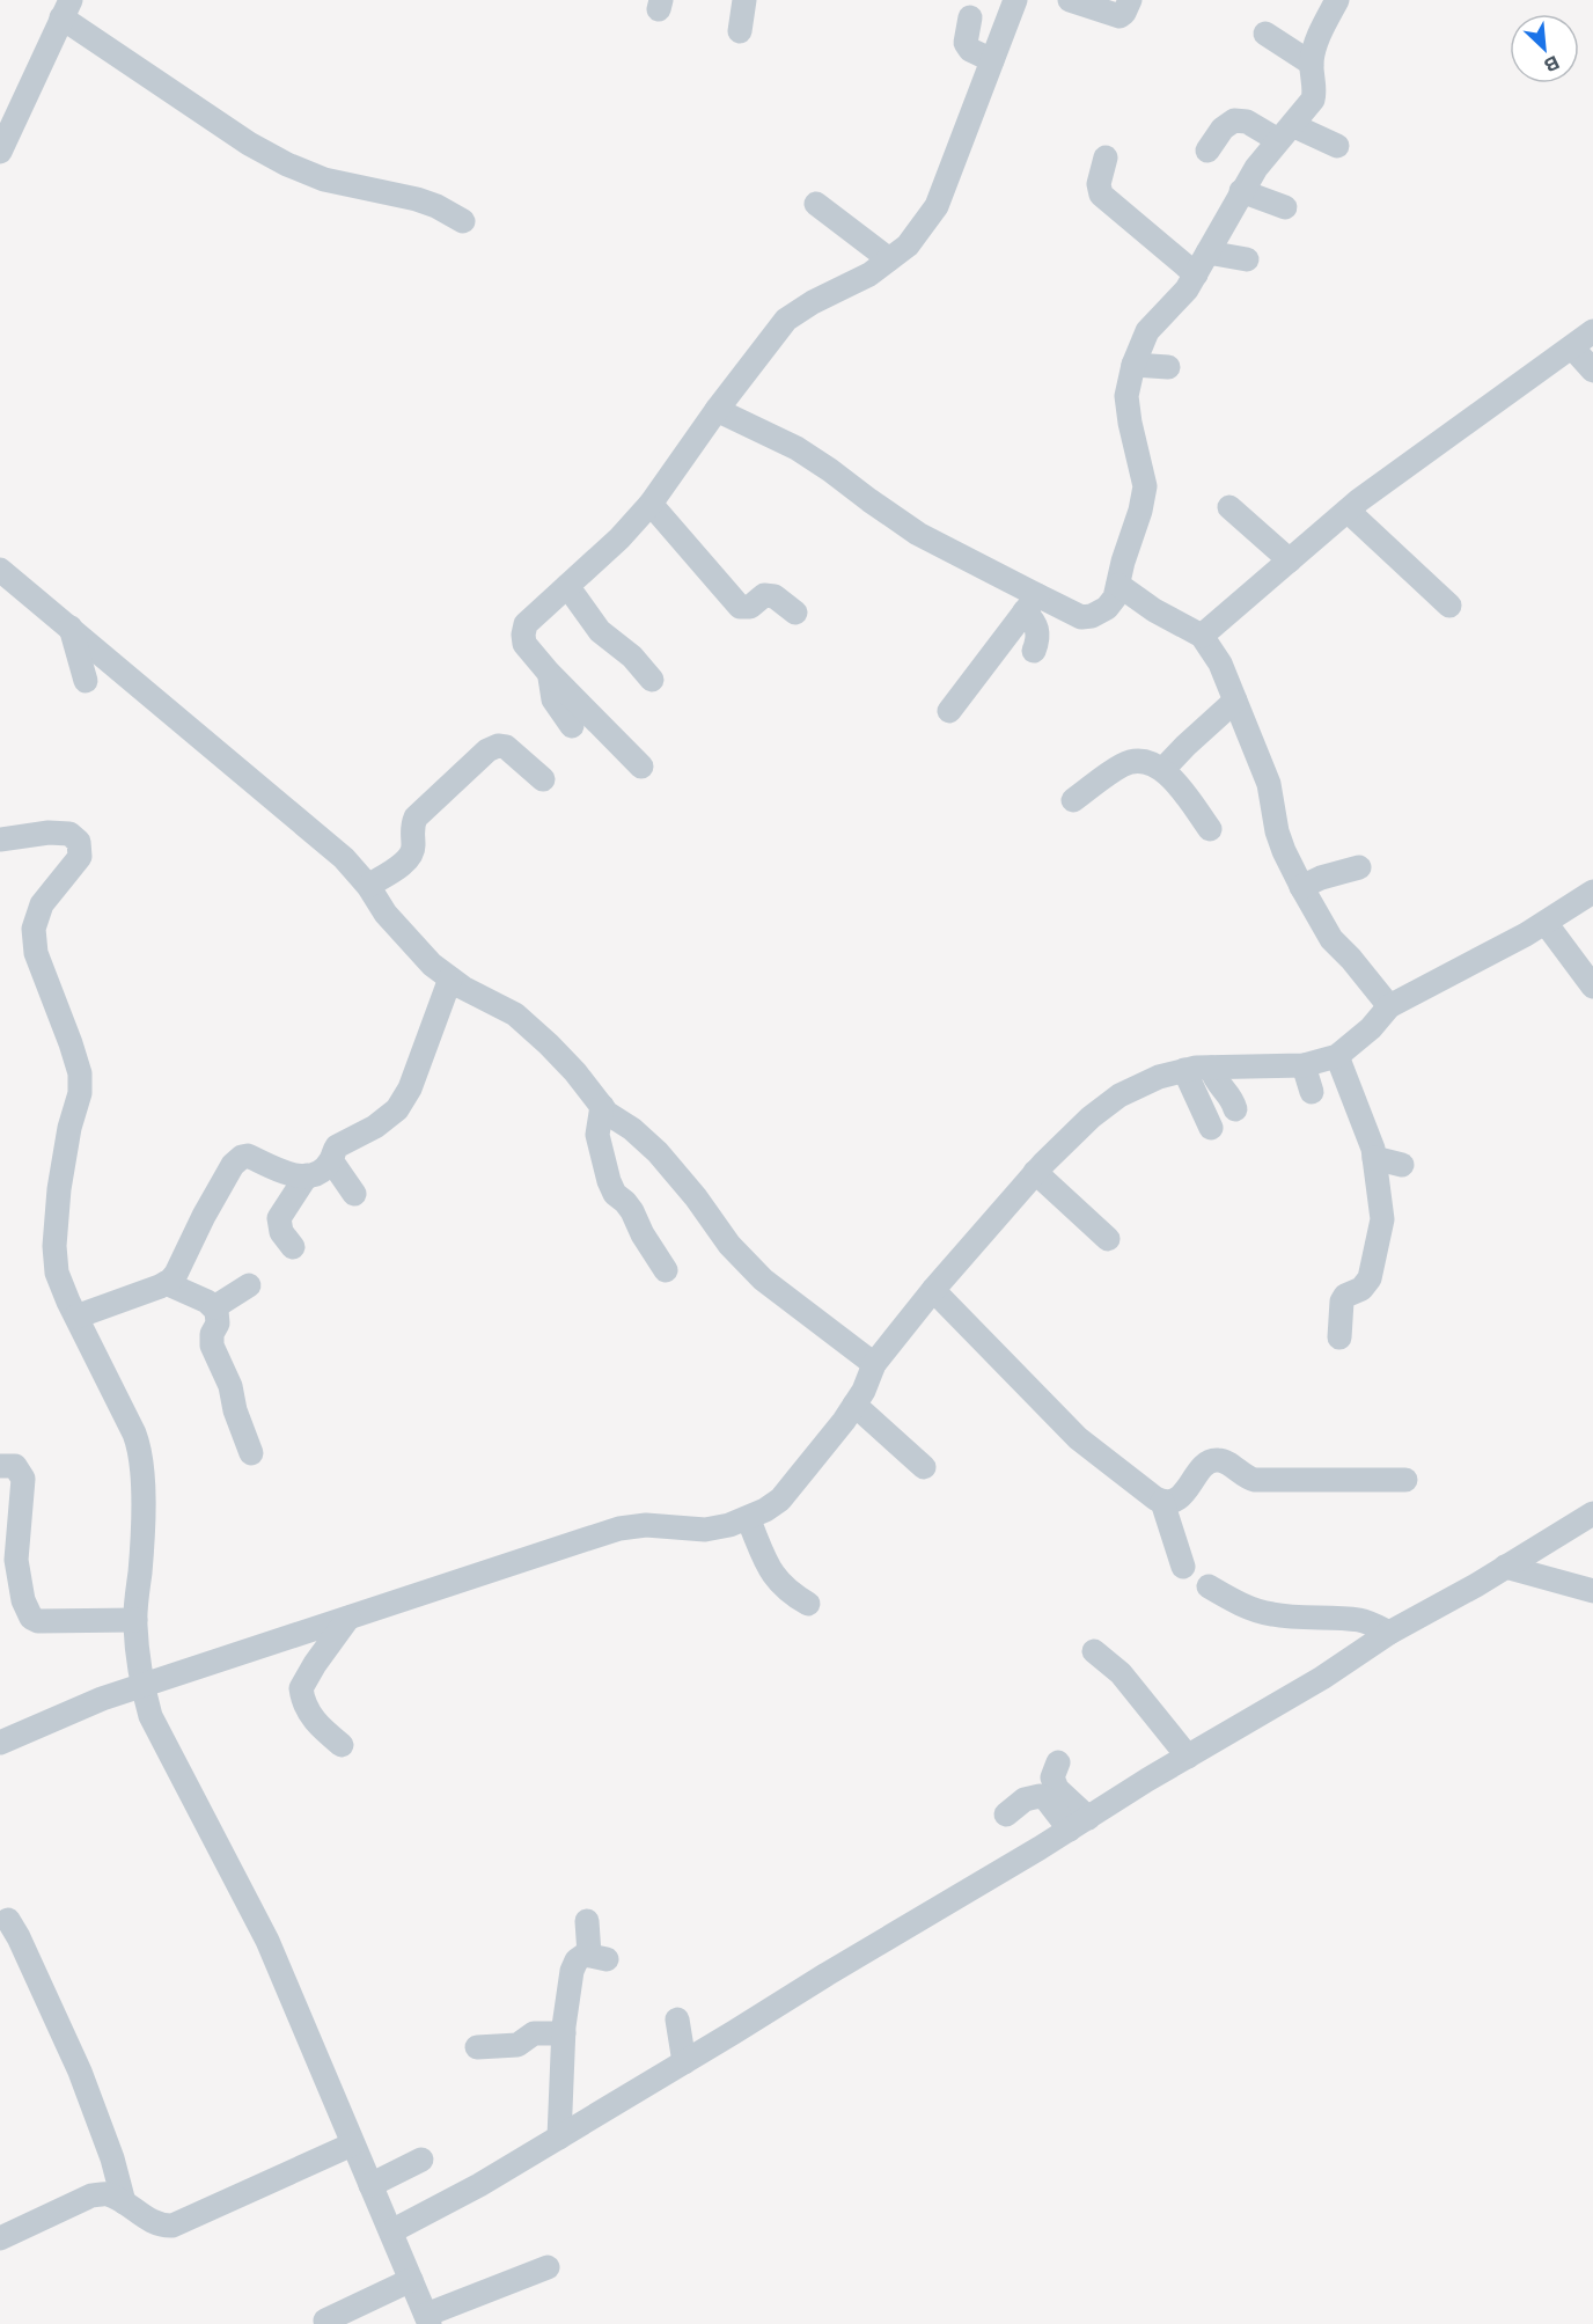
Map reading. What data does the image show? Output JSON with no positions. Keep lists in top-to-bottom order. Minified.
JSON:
{"north":"bottom right"}
